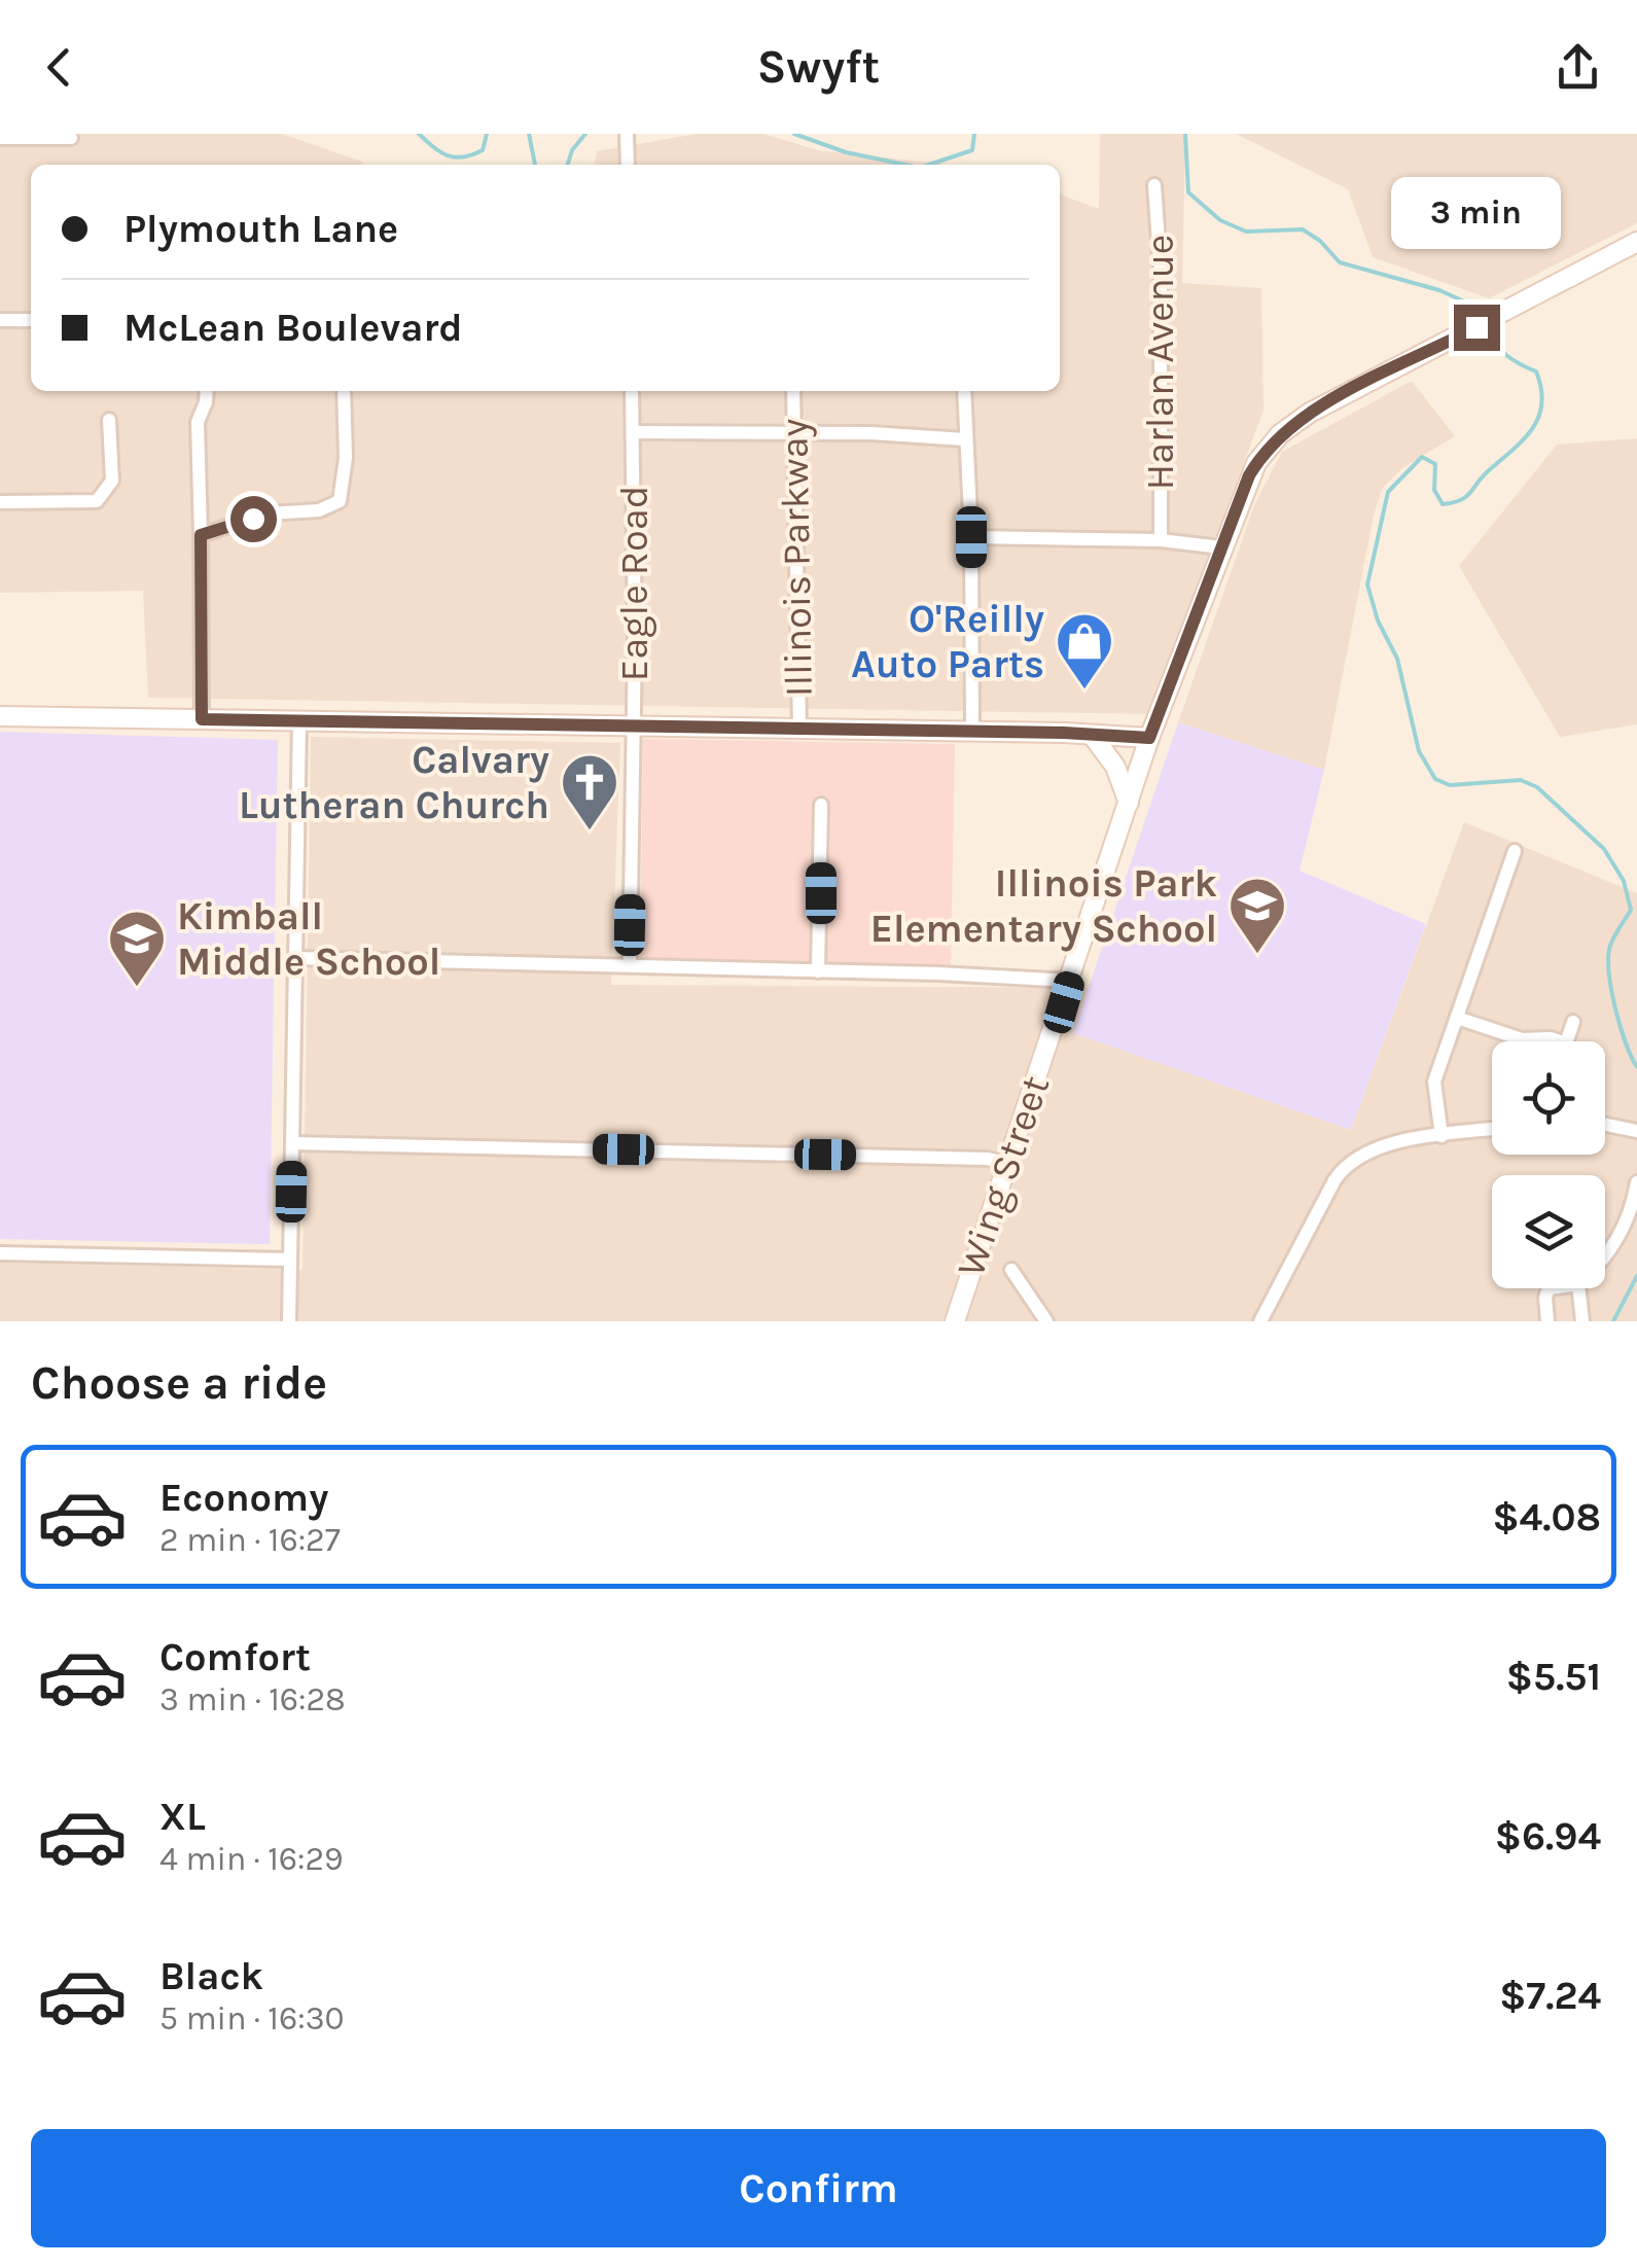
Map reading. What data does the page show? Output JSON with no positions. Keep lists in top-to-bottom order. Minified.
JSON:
{"streets":{"main road":["Wing Street"],"street":["Harlan Avenue","Illinois Parkway","Eagle Road"]},"places":{"shop":["O'Reilly Auto Parts"],"church":["Calvary Lutheran Church"],"school or university":["Illinois Park Elementary School","Kimball Middle School"]},"page":{"header":"Swyft","banner":["Plymouth Lane","McLean Boulevard"],"bubble":"3 min","heading":"Choose a ride","list":[{"name":"Economy","note":"2 min · 16:27","value":"$4.08"},{"name":"Comfort","note":"3 min · 16:28","value":"$5.51"},{"name":"XL","note":"4 min · 16:29","value":"$6.94"},{"name":"Black","note":"5 min · 16:30","value":"$7.24"}],"buttons":"Confirm"}}
